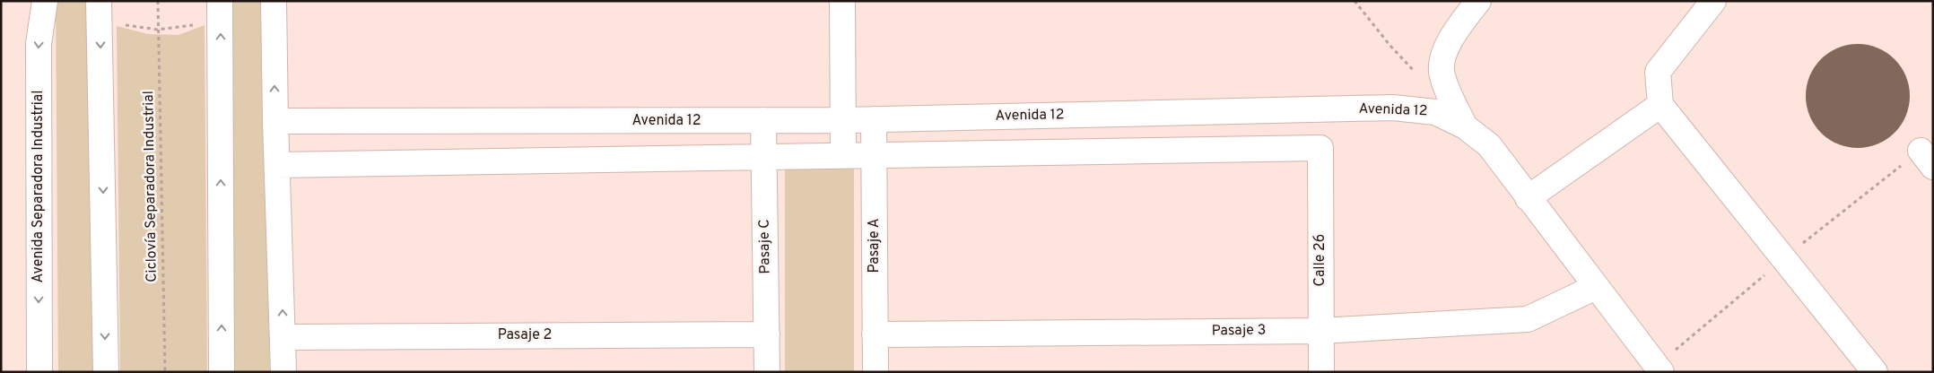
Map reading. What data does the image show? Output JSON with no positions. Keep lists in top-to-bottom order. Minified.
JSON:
{"streets":{"street":["Avenida 12","Avenida Separadora Industrial","Pasaje A","Pasaje C","Calle 26","Pasaje 3","Pasaje 2"],"path":["Ciclovía Separadora Industrial"]},"crossings":[["Avenida 12","Pasaje A"],["Avenida 12","Pasaje C"],["Avenida 12","Pasaje 3"],["Pasaje A","Calle 26"],["Pasaje A","Pasaje 3"],["Pasaje C","Pasaje 2"],["Calle 26","Pasaje 3"]]}
